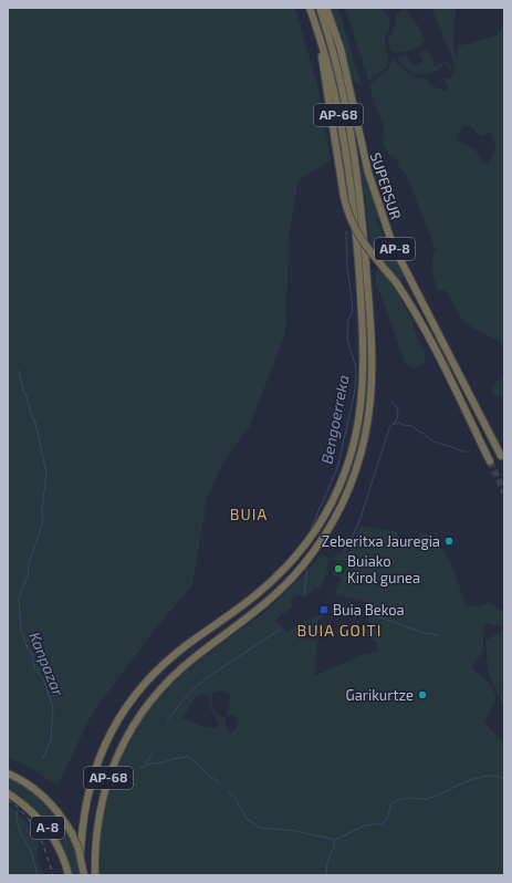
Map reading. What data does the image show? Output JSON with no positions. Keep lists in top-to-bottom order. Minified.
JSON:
{"streets":{"highway":["AP-68","SUPERSUR","AP-8","A-8"]},"crossings":[["AP-68","AP-8"]],"districts":["BUIA","BUIA GOITI"],"water":["Bengoerreka","Kanpazar"],"places":{"other":["Zeberitxa Jauregia","Buiako Kirol gunea","Garikurtze"],"transit":["Buia Bekoa"]}}
